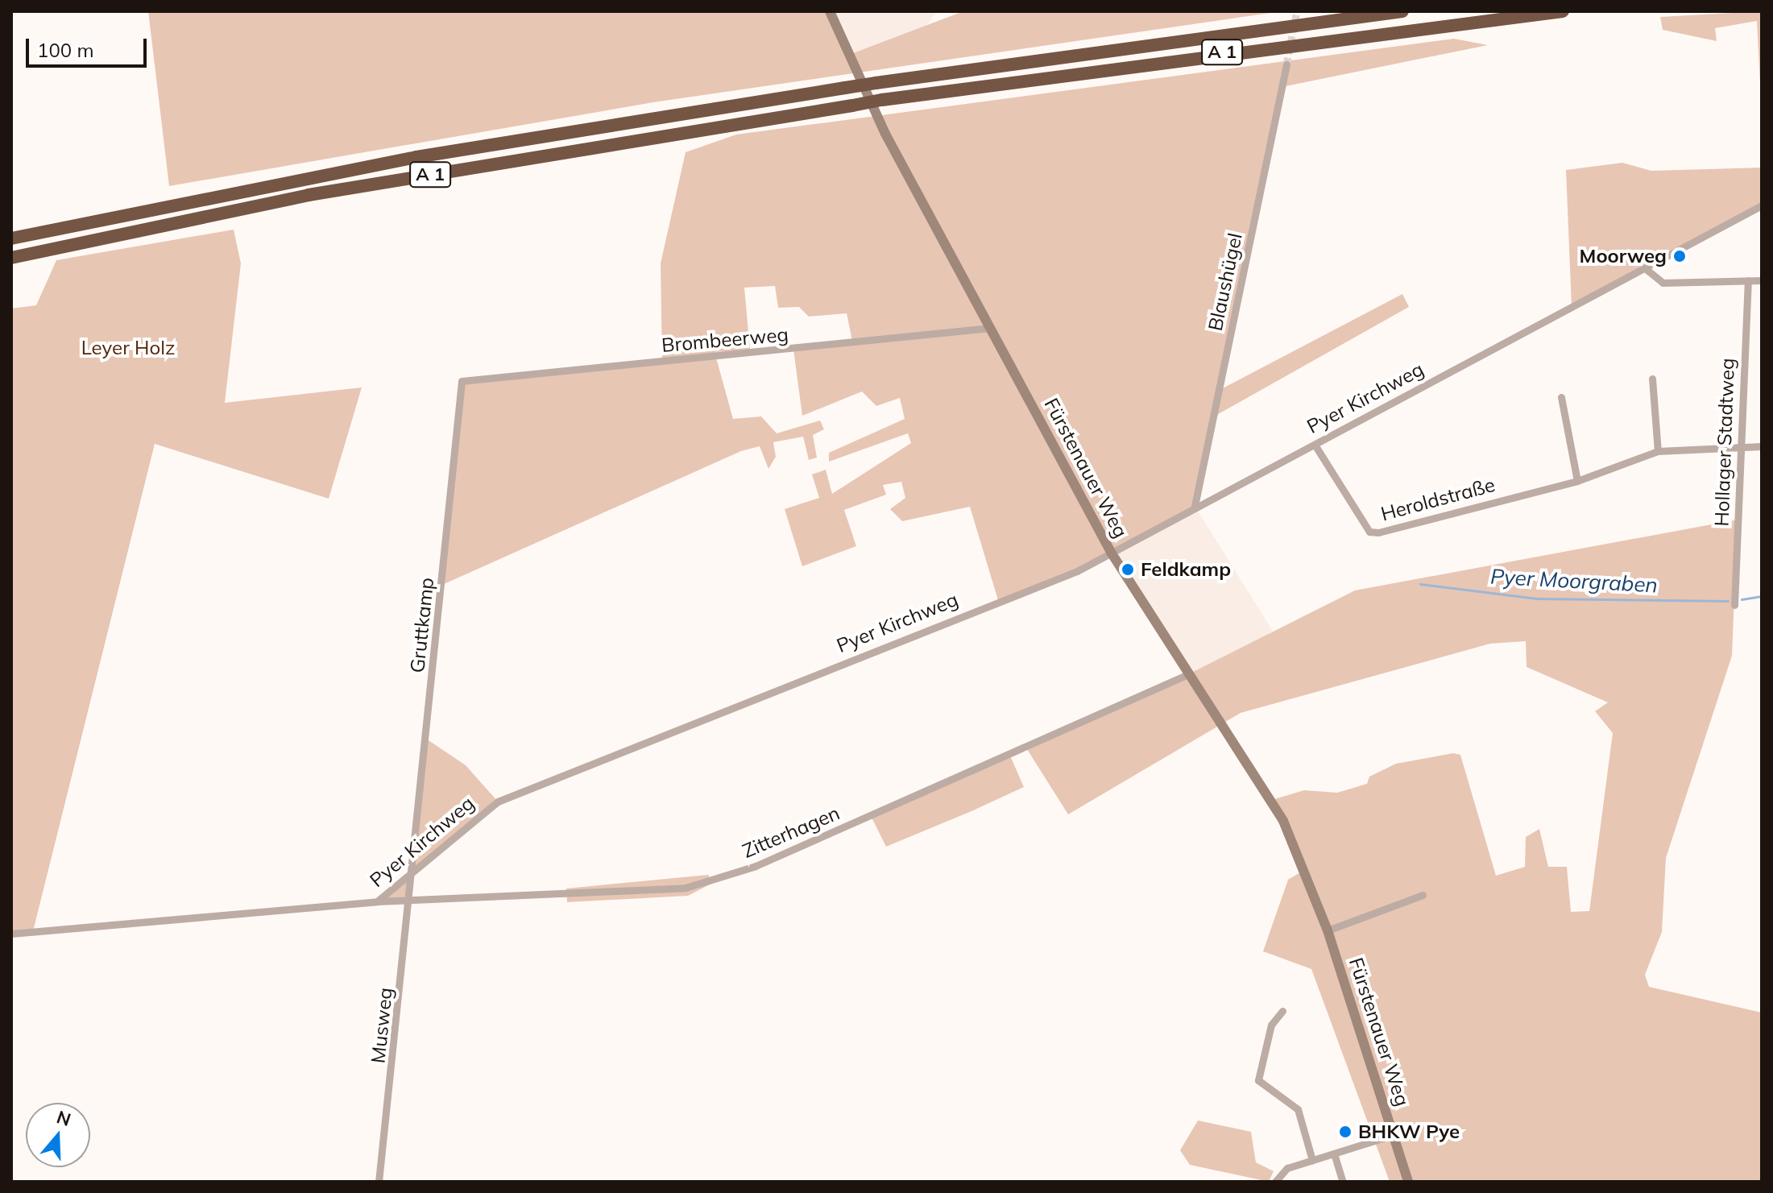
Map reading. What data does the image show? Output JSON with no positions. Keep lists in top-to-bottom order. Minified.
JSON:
{"streets":{"highway":["A 1"],"street":["Blaushügel","Brombeerweg","Pyer Kirchweg","Hollager Stadtweg","Fürstenauer Weg","Heroldstraße","Gruttkamp","Zitterhagen","Musweg"]},"crossings":[["Blaushügel","Pyer Kirchweg"],["Brombeerweg","Fürstenauer Weg"],["Brombeerweg","Gruttkamp"],["Pyer Kirchweg","Fürstenauer Weg"],["Pyer Kirchweg","Heroldstraße"],["Pyer Kirchweg","Gruttkamp"],["Pyer Kirchweg","Zitterhagen"],["Pyer Kirchweg","Musweg"],["Hollager Stadtweg","Heroldstraße"],["Fürstenauer Weg","Zitterhagen"],["Gruttkamp","Musweg"],["Zitterhagen","Musweg"]],"water":["Pyer Moorgraben"],"parks":["Leyer Holz"],"places":["Moorweg","Feldkamp","BHKW Pye"],"scale_bar":"100 m","north":"top"}
